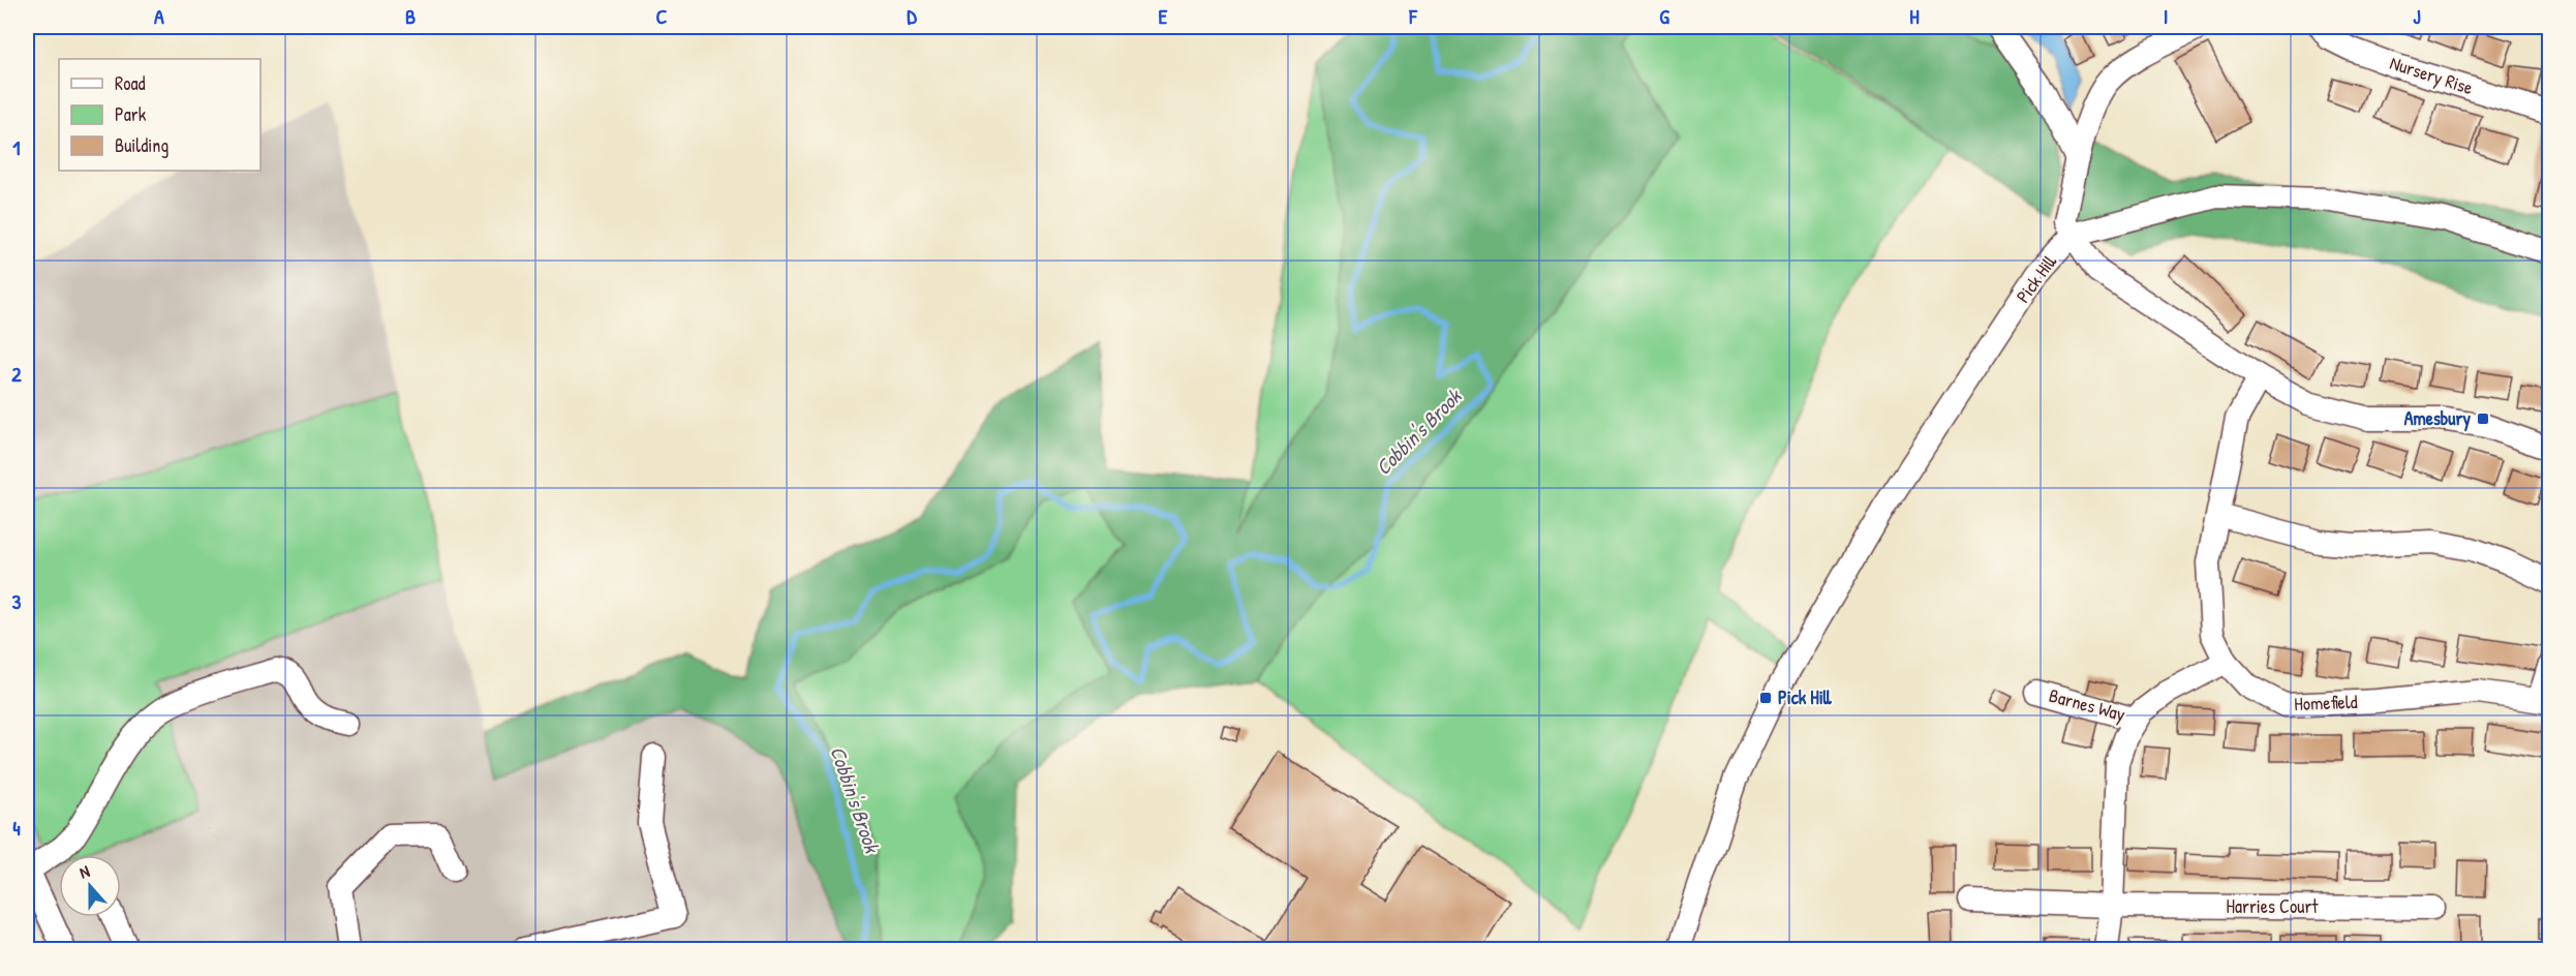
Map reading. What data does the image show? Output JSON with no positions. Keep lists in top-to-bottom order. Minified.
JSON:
{"streets":{"street":["Nursery Rise","Pick Hill","Homefield","Barnes Way","Harries Court"]},"water":["Cobbin's Brook"],"places":{"transit":["Amesbury","Pick Hill"]},"legend":["Road","Park","Building"],"north":"top","grid":{"columns":["A","B","C","D","E","F","G","H","I","J"],"rows":["1","2","3","4"]}}
